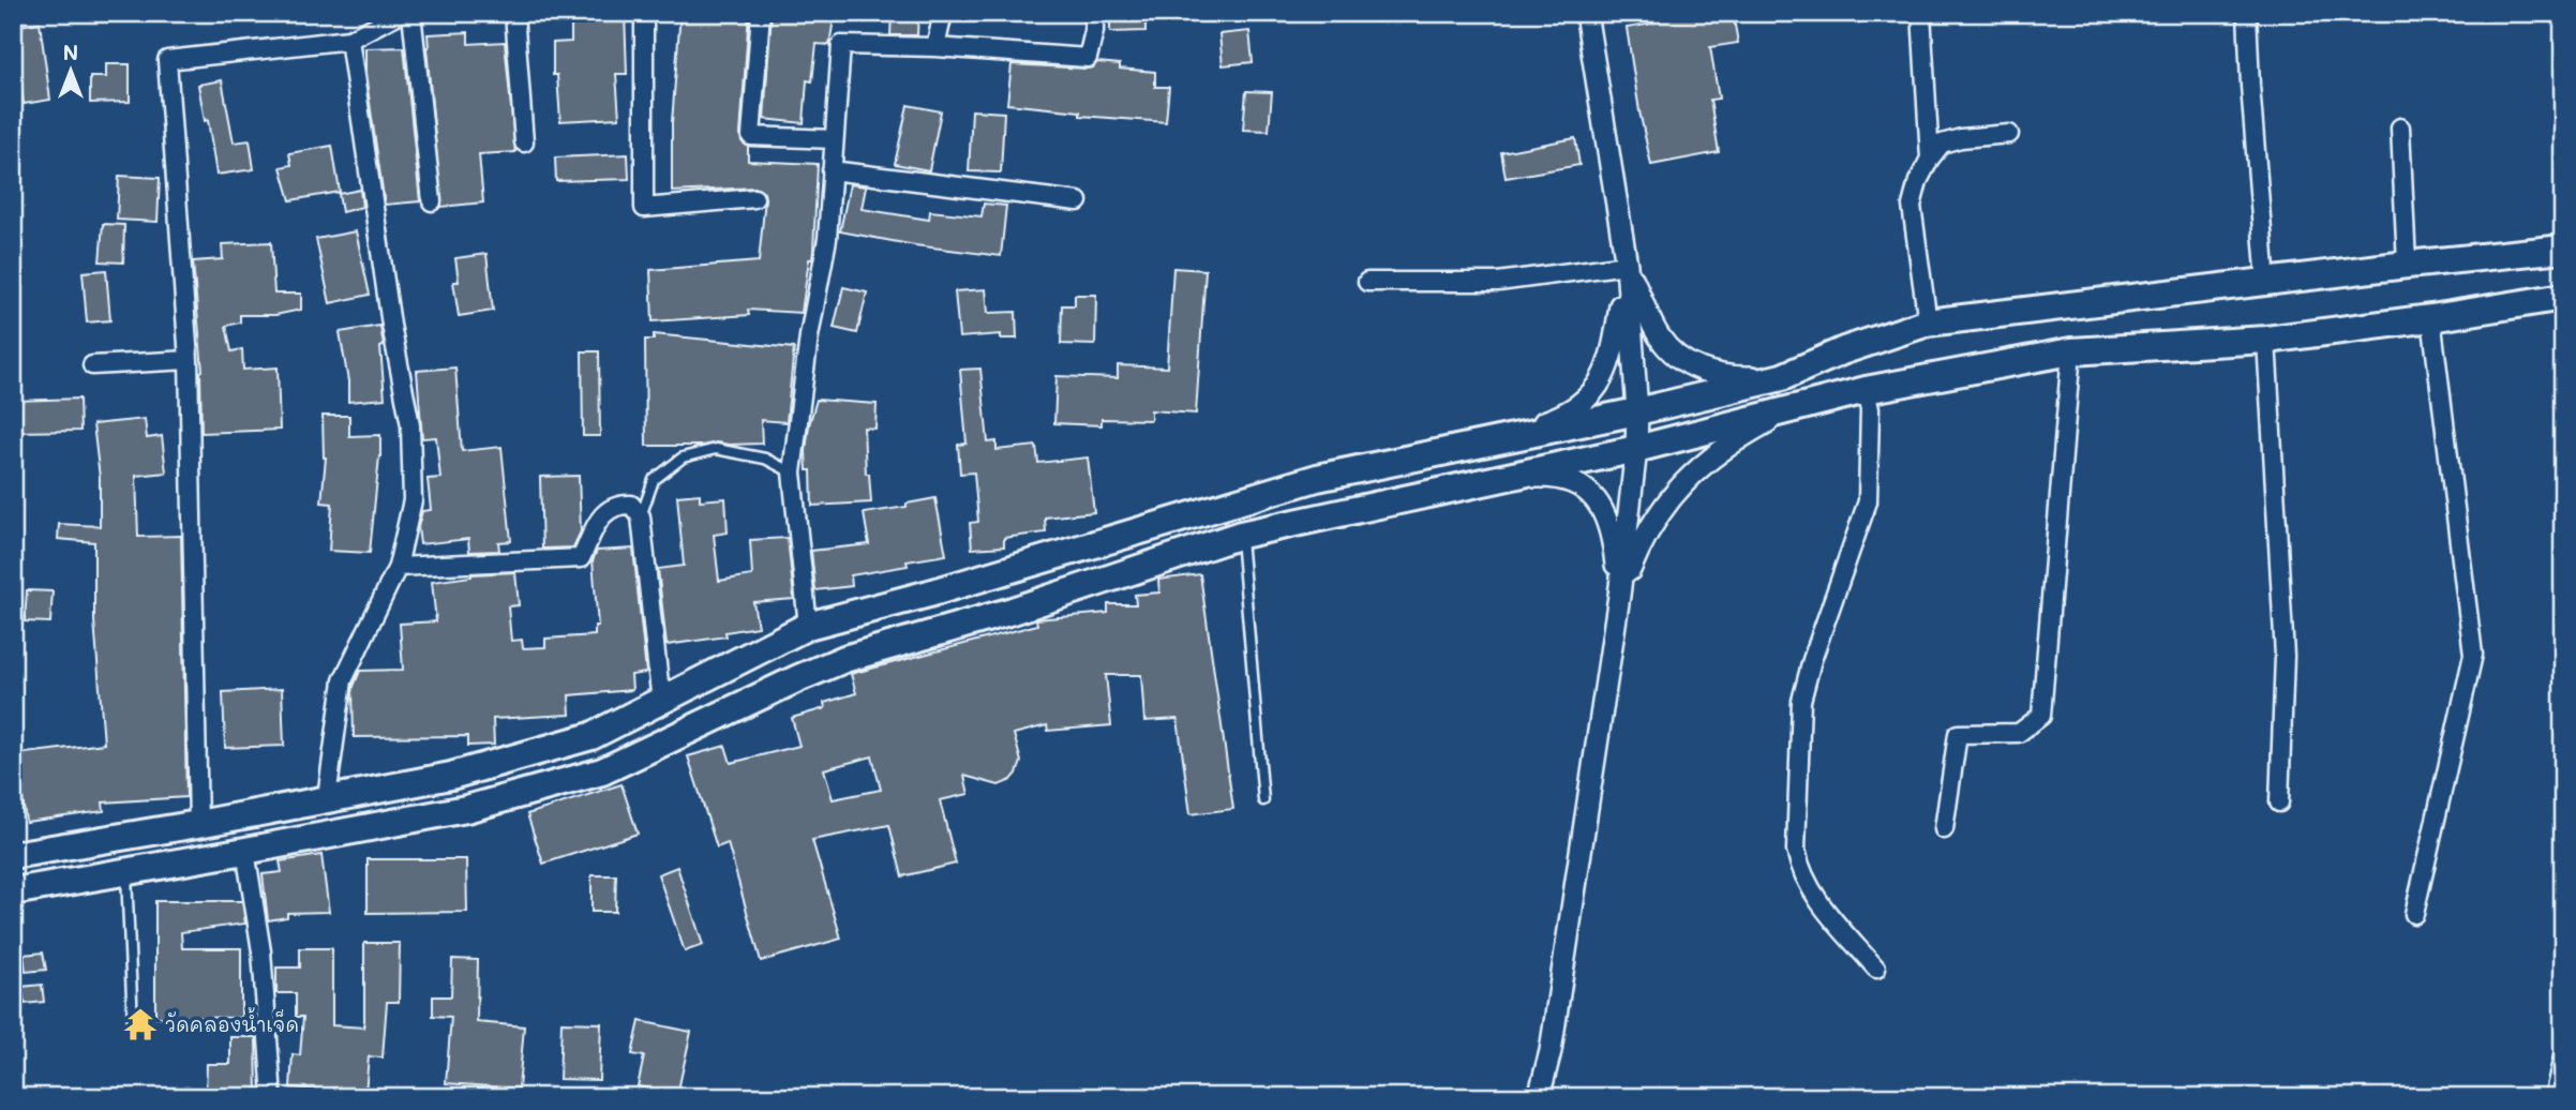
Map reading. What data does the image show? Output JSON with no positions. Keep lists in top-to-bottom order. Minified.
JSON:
{"places":{"temple":["วัดคลองน้ำเจ็ด"]},"north":"top"}
